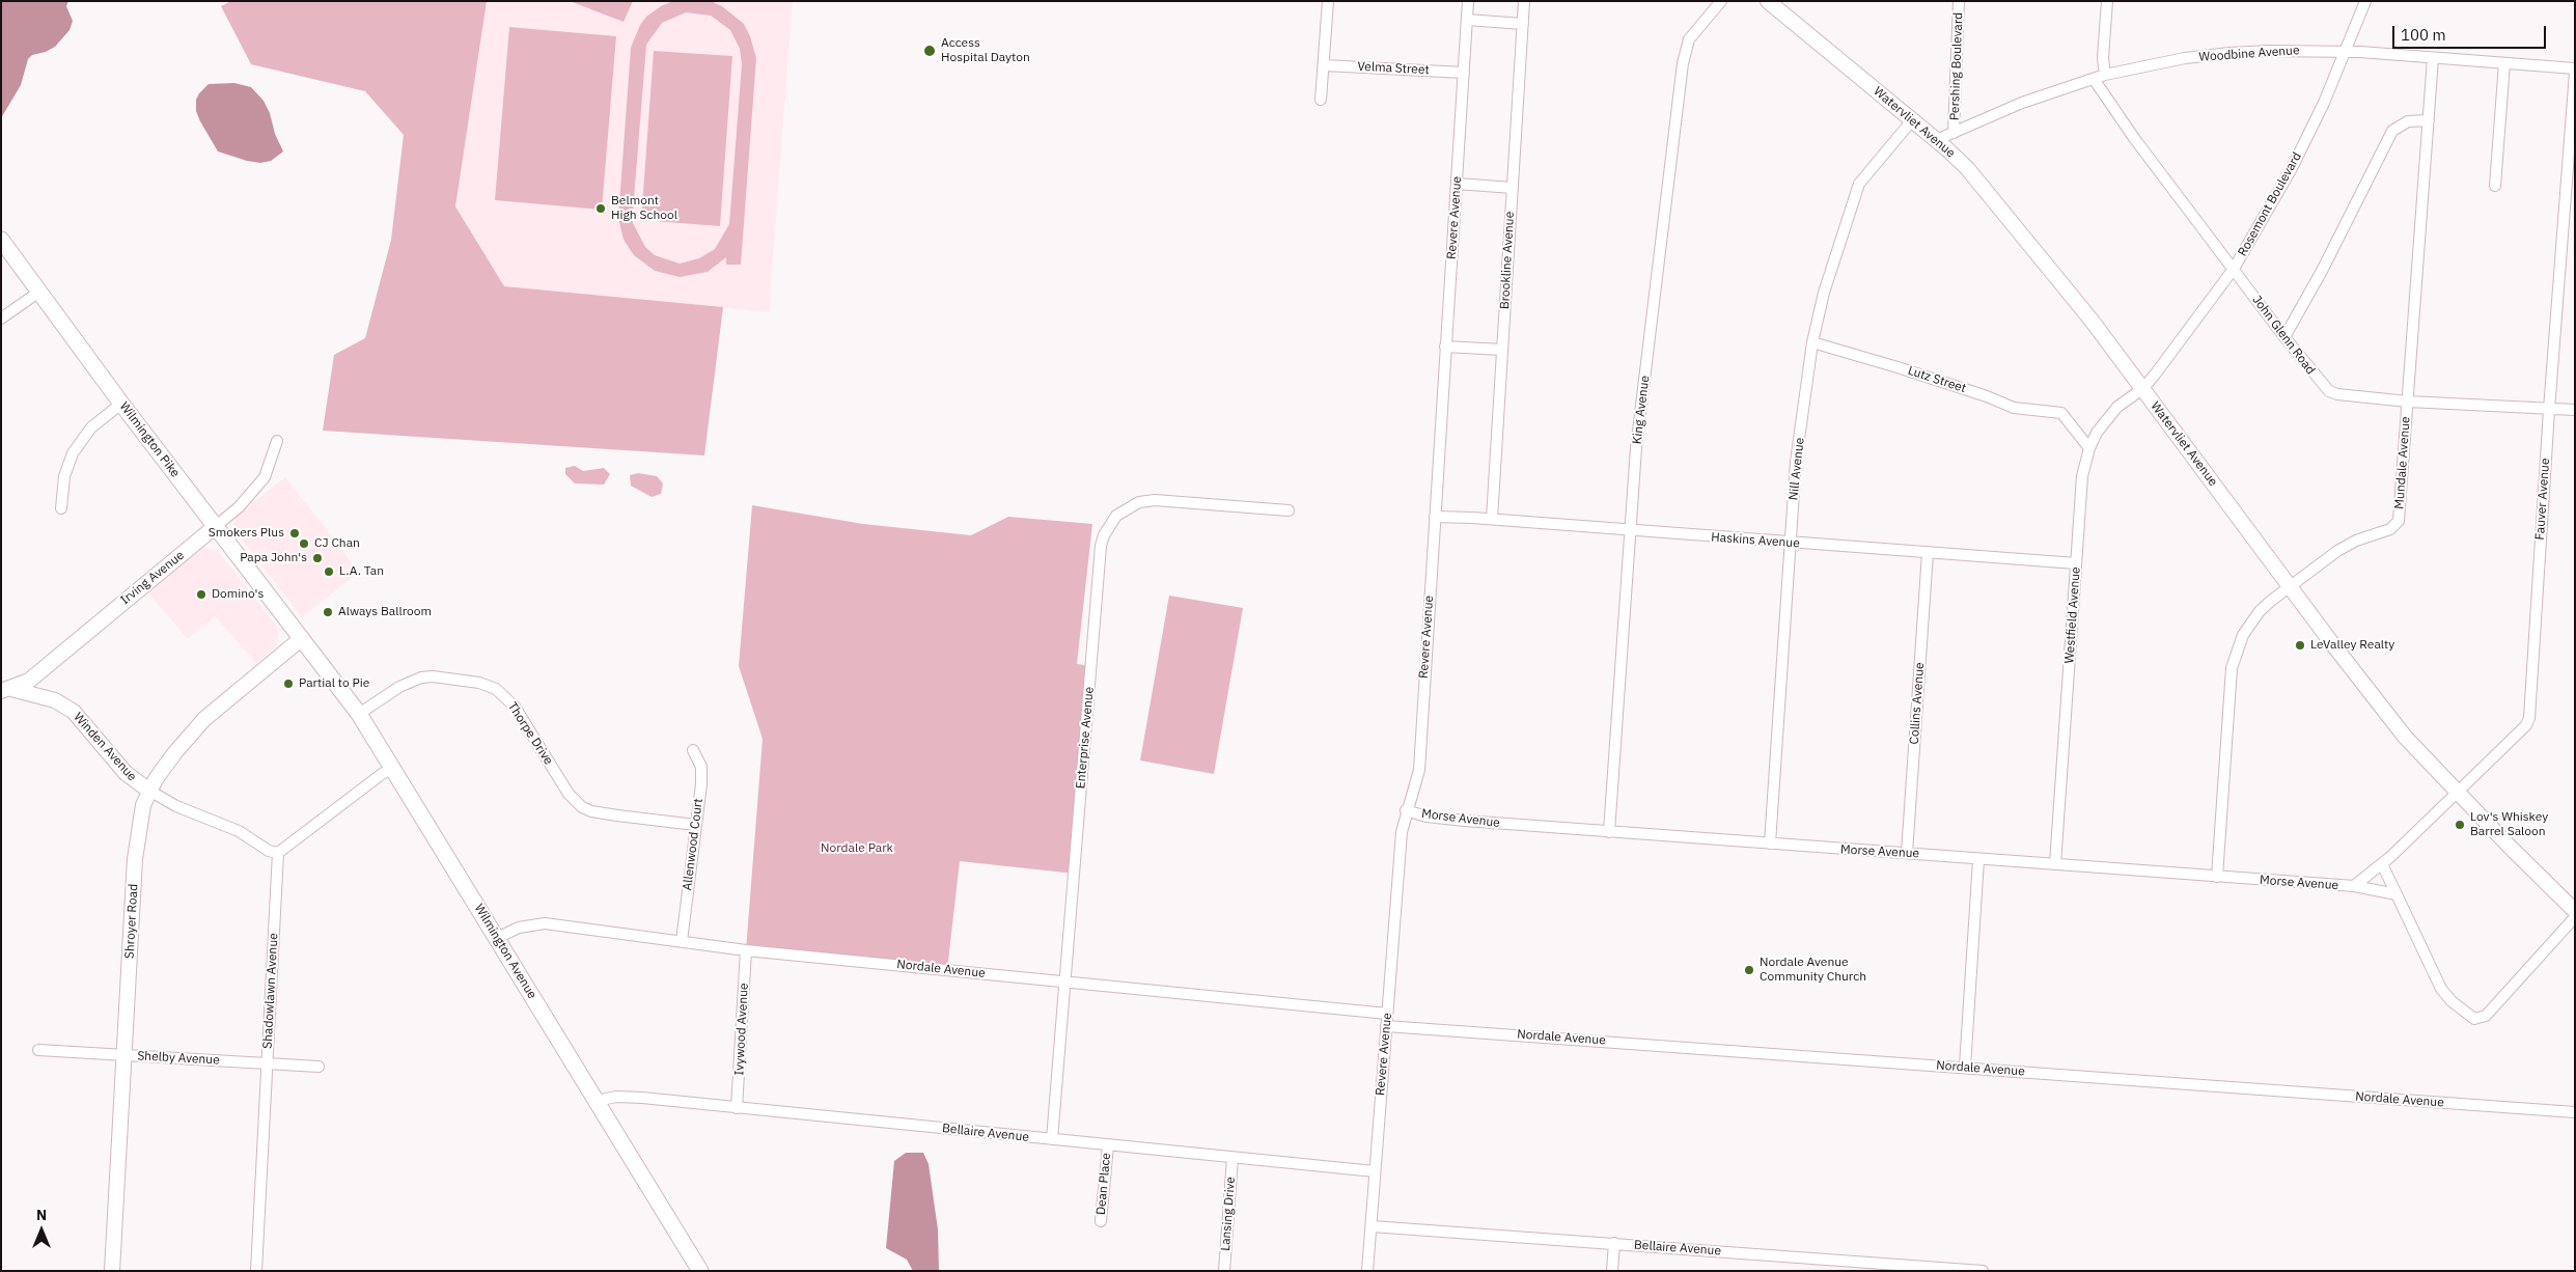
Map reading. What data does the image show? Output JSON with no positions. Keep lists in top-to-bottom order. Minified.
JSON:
{"streets":{"main road":["Wilmington Pike","Wilmington Avenue"],"street":["Woodbine Avenue","Pershing Boulevard","Velma Street","Watervliet Avenue","Rosemont Boulevard","Revere Avenue","Brookline Avenue","John Glenn Road","Lutz Street","King Avenue","Mundale Avenue","Nill Avenue","Fauver Avenue","Haskins Avenue","Irving Avenue","Westfield Avenue","Collins Avenue","Thorpe Drive","Enterprise Avenue","Winden Avenue","Morse Avenue","Allenwood Court","Shroyer Road","Nordale Avenue","Shadowlawn Avenue","Ivywood Avenue","Shelby Avenue","Bellaire Avenue","Dean Place","Lansing Drive"]},"crossings":[["Woodbine Avenue","Pershing Boulevard"],["Woodbine Avenue","Watervliet Avenue"],["Woodbine Avenue","Rosemont Boulevard"],["Woodbine Avenue","John Glenn Road"],["Woodbine Avenue","Mundale Avenue"],["Velma Street","Revere Avenue"],["Watervliet Avenue","Rosemont Boulevard"],["Watervliet Avenue","Mundale Avenue"],["Watervliet Avenue","Nill Avenue"],["Watervliet Avenue","Fauver Avenue"],["Watervliet Avenue","Westfield Avenue"],["Rosemont Boulevard","John Glenn Road"],["Rosemont Boulevard","Westfield Avenue"],["Revere Avenue","Haskins Avenue"],["Revere Avenue","Morse Avenue"],["Revere Avenue","Nordale Avenue"],["Revere Avenue","Bellaire Avenue"],["Brookline Avenue","Haskins Avenue"],["John Glenn Road","Mundale Avenue"],["John Glenn Road","Fauver Avenue"],["Lutz Street","Nill Avenue"],["Lutz Street","Westfield Avenue"],["King Avenue","Haskins Avenue"],["King Avenue","Morse Avenue"],["Wilmington Pike","Irving Avenue"],["Wilmington Pike","Shroyer Road"],["Wilmington Pike","Wilmington Avenue"],["Mundale Avenue","Morse Avenue"],["Nill Avenue","Haskins Avenue"],["Nill Avenue","Morse Avenue"],["Fauver Avenue","Morse Avenue"],["Haskins Avenue","Westfield Avenue"],["Haskins Avenue","Collins Avenue"],["Irving Avenue","Winden Avenue"],["Westfield Avenue","Morse Avenue"],["Collins Avenue","Morse Avenue"],["Thorpe Drive","Allenwood Court"],["Thorpe Drive","Wilmington Avenue"],["Enterprise Avenue","Nordale Avenue"],["Enterprise Avenue","Bellaire Avenue"],["Winden Avenue","Shroyer Road"],["Winden Avenue","Shadowlawn Avenue"],["Allenwood Court","Nordale Avenue"],["Shroyer Road","Wilmington Avenue"],["Shroyer Road","Shelby Avenue"],["Wilmington Avenue","Nordale Avenue"],["Wilmington Avenue","Bellaire Avenue"],["Nordale Avenue","Ivywood Avenue"],["Shadowlawn Avenue","Shelby Avenue"],["Ivywood Avenue","Bellaire Avenue"],["Bellaire Avenue","Dean Place"],["Bellaire Avenue","Lansing Drive"]],"parks":["Nordale Park"],"places":["Access Hospital Dayton","Belmont High School","Smokers Plus","CJ Chan","Papa John's","L.A. Tan","Domino's","Always Ballroom","LeValley Realty","Partial to Pie","Lov's Whiskey Barrel Saloon","Nordale Avenue Community Church"],"scale_bar":"100 m","north":"top"}
